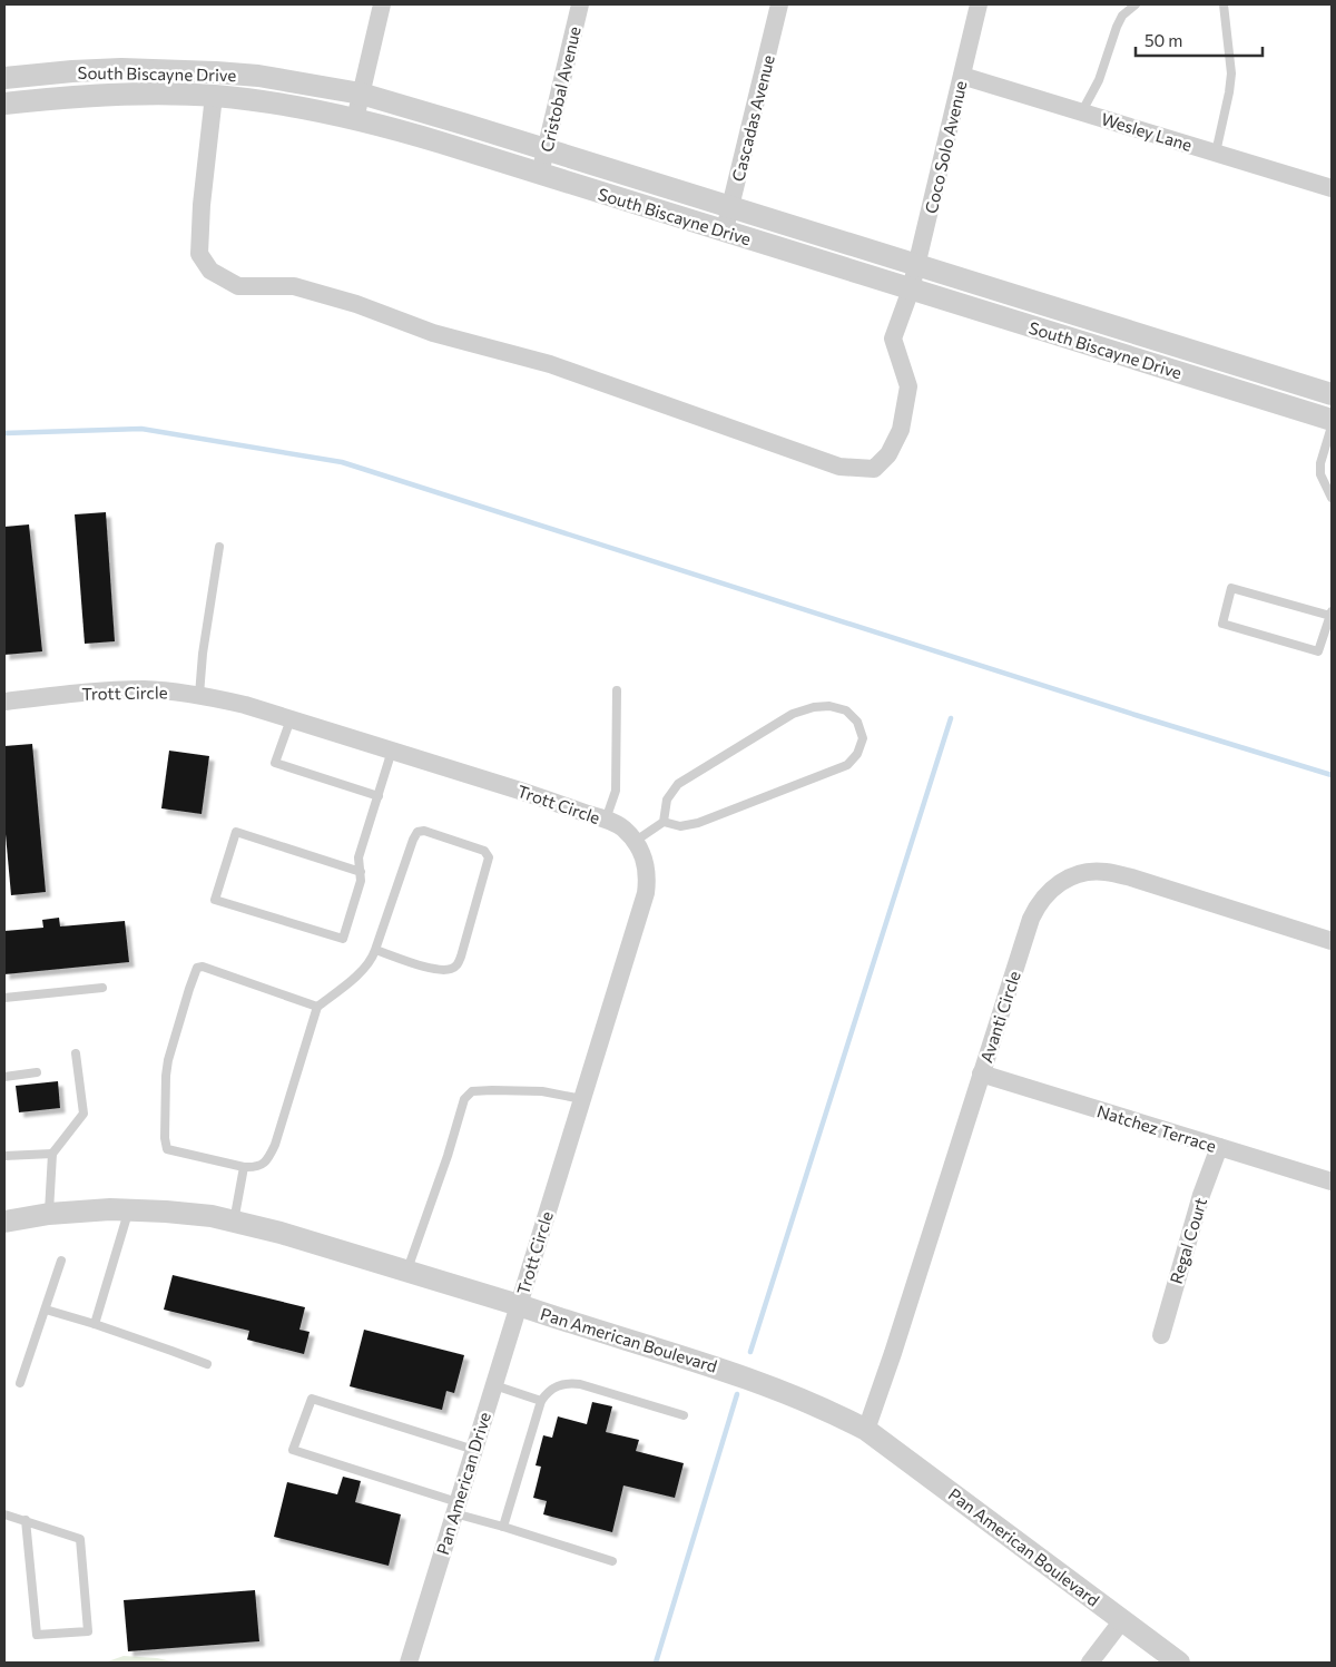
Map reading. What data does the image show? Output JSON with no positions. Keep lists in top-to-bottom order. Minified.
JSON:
{"streets":{"street":["South Biscayne Drive","Cristobal Avenue","Cascadas Avenue","Wesley Lane","Coco Solo Avenue","Trott Circle","Avanti Circle","Natchez Terrace","Regal Court","Pan American Boulevard","Pan American Drive"]},"crossings":[["South Biscayne Drive","Cristobal Avenue"],["South Biscayne Drive","Cascadas Avenue"],["South Biscayne Drive","Coco Solo Avenue"],["Wesley Lane","Coco Solo Avenue"],["Trott Circle","Pan American Boulevard"],["Trott Circle","Pan American Drive"],["Avanti Circle","Natchez Terrace"],["Avanti Circle","Pan American Boulevard"],["Natchez Terrace","Regal Court"],["Pan American Boulevard","Pan American Drive"]],"scale_bar":"50 m"}
